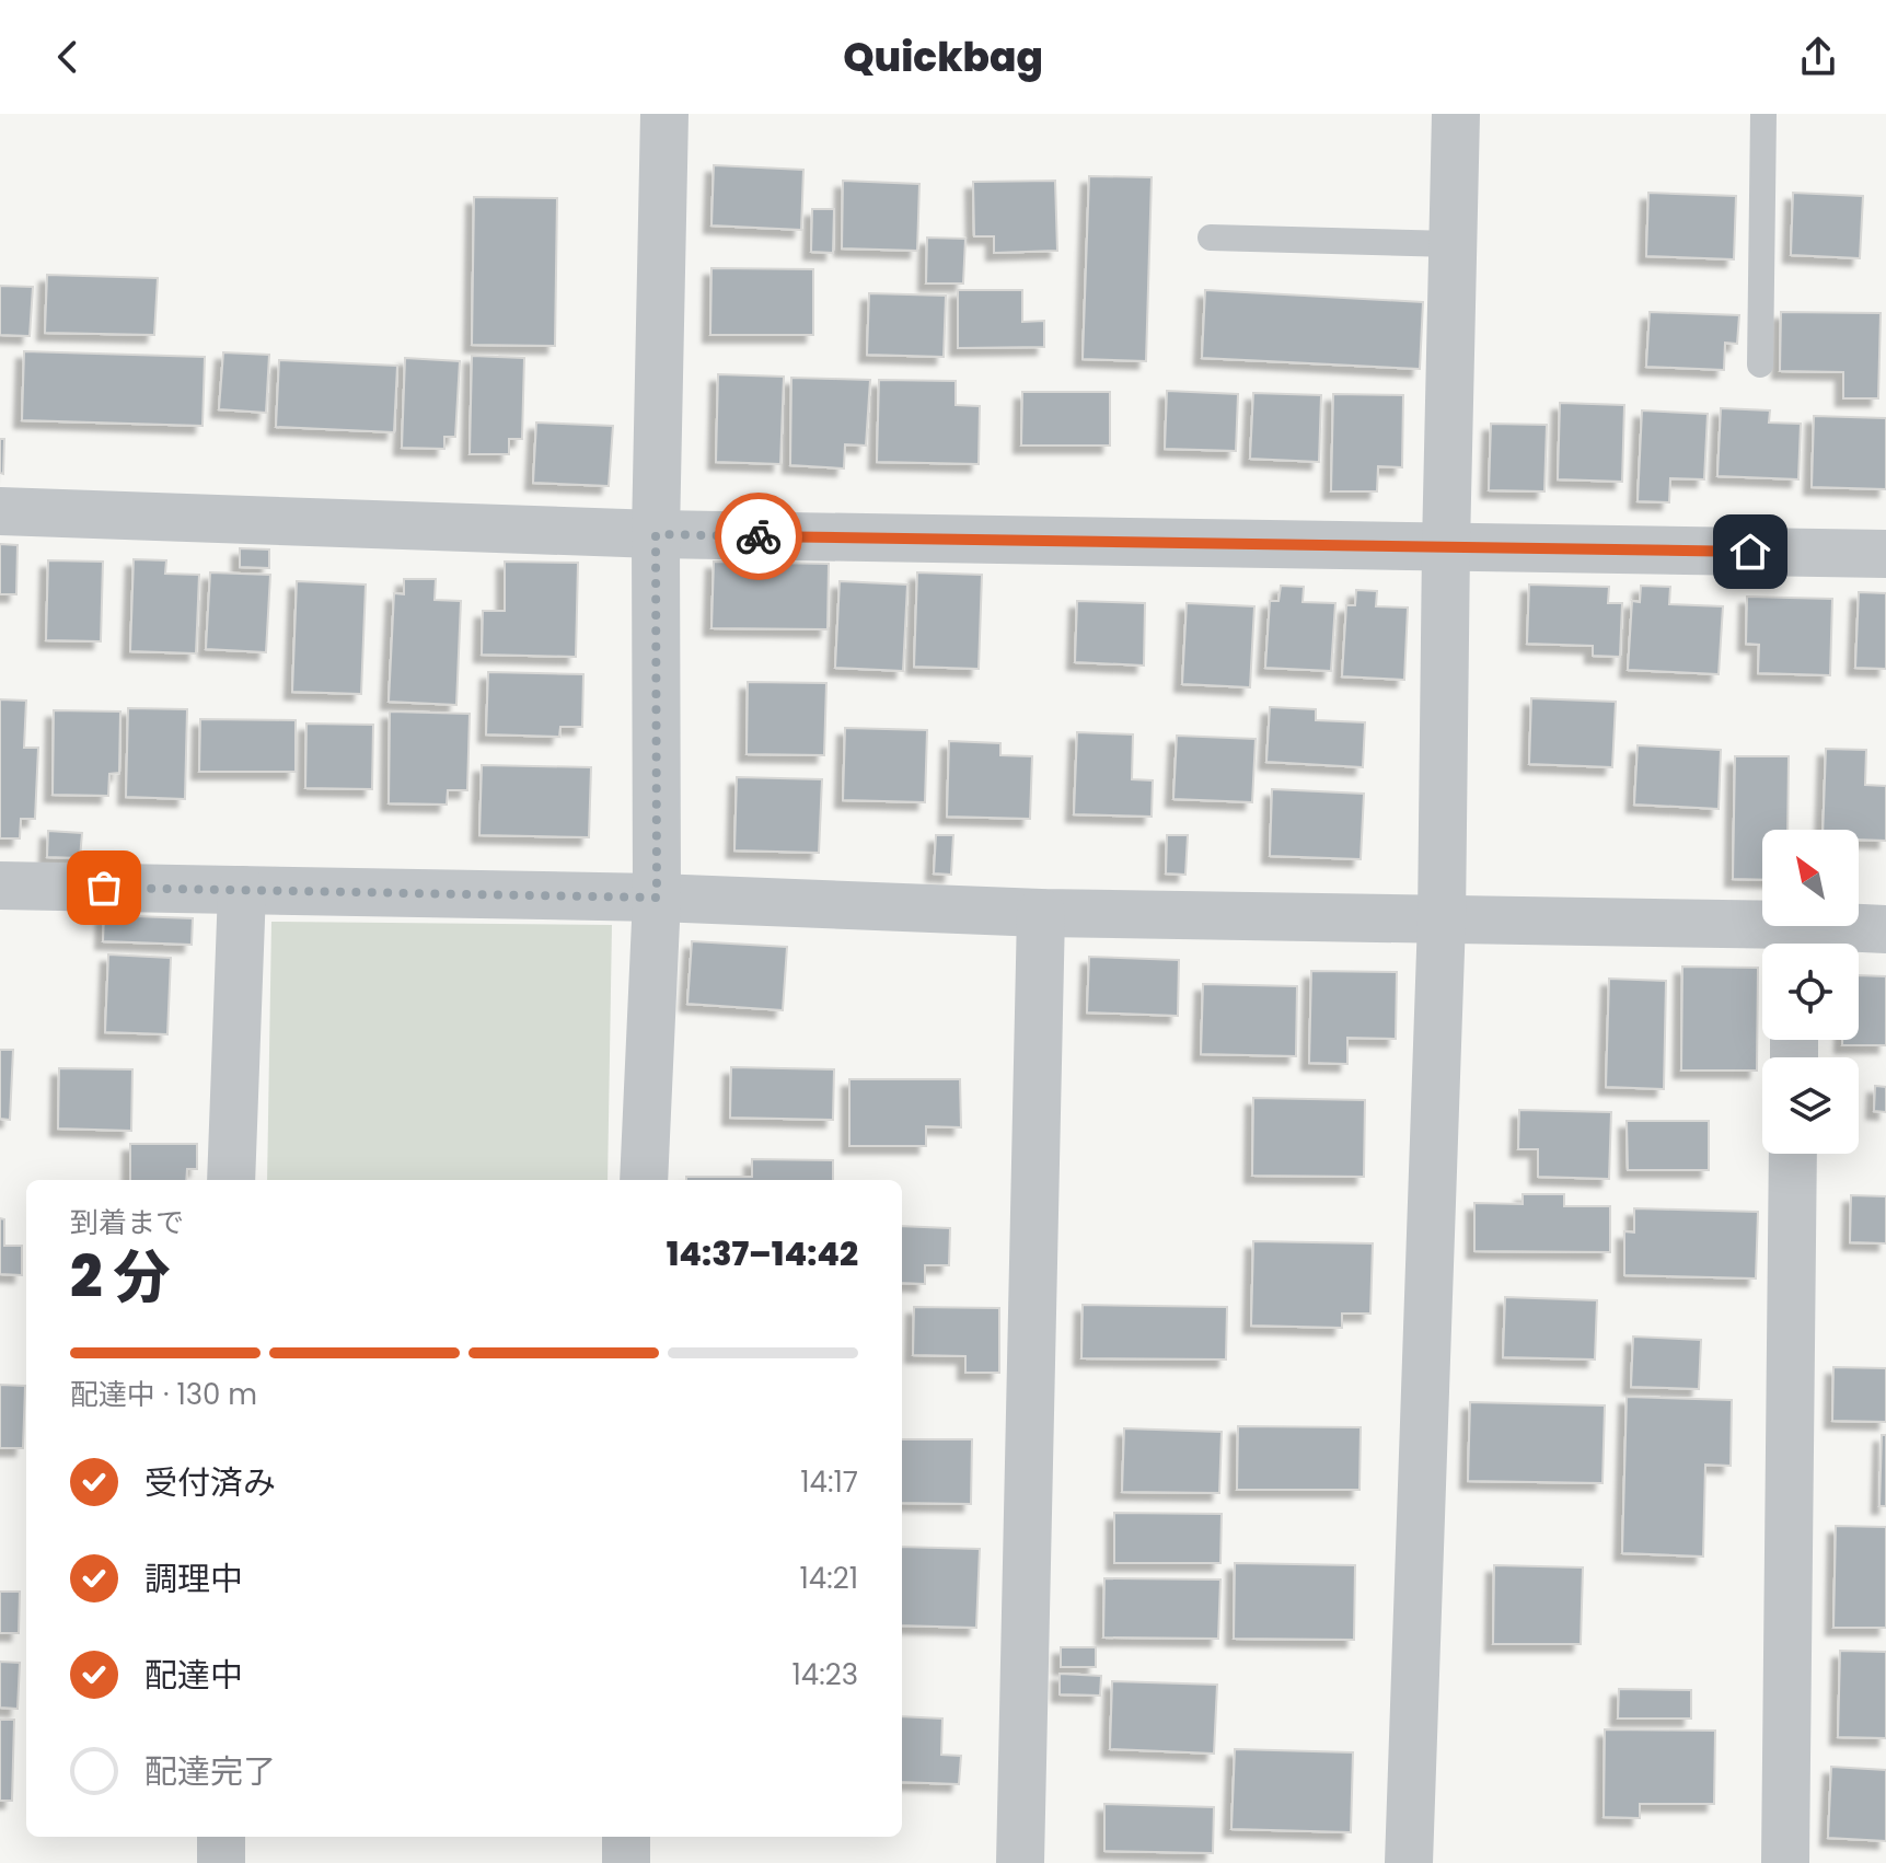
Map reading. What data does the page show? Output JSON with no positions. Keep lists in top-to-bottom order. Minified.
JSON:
{"north":"top left","page":{"header":"Quickbag","heading":["2 分","到着まで","14:37–14:42"],"bar":"配達中 · 130 m","list":[["受付済み","14:17"],["調理中","14:21"],["配達中","14:23"],"配達完了"]}}
